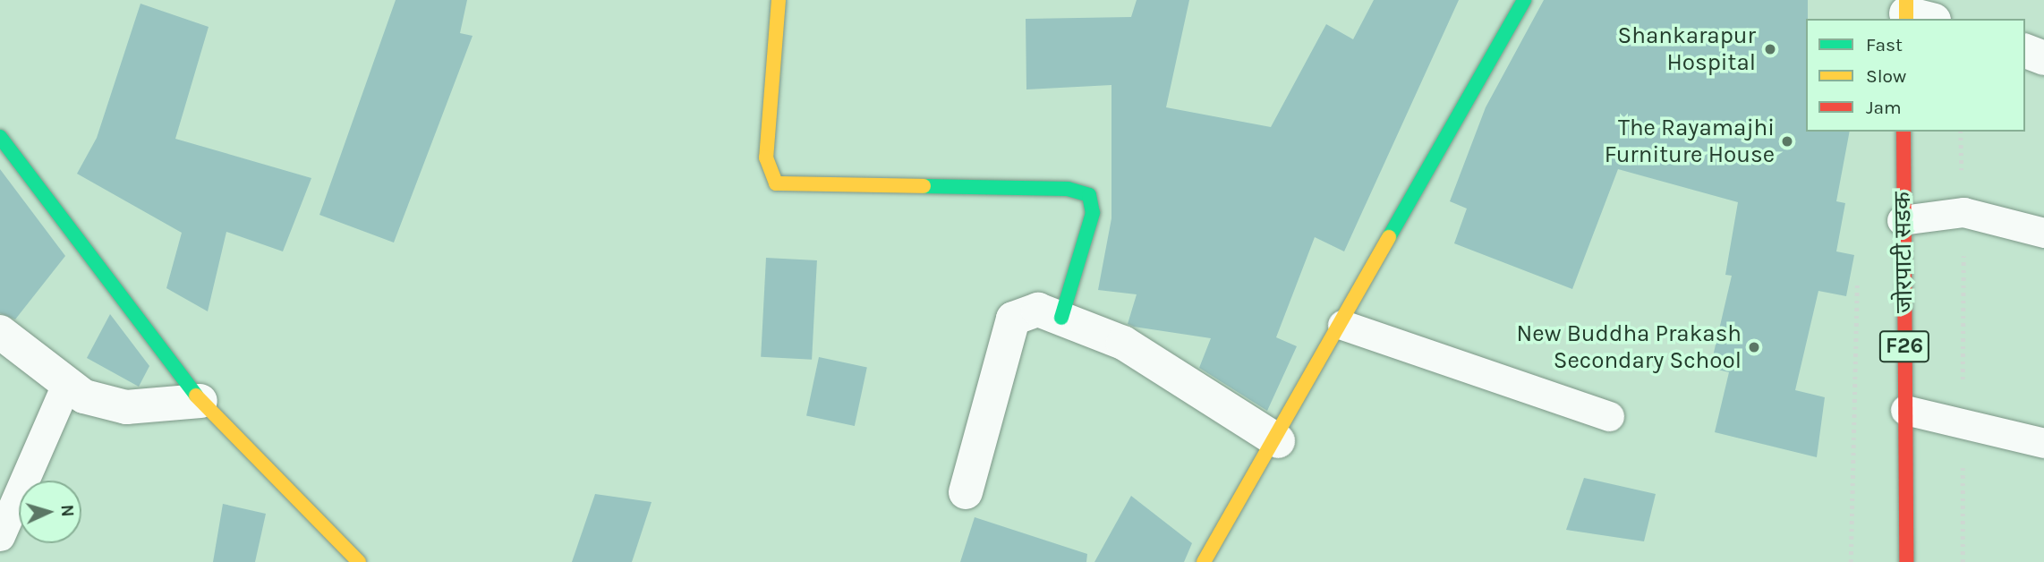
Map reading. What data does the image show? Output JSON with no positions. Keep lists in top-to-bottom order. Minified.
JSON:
{"streets":{"street":["जोरपाटी सडक","F26"]},"places":["Shankarapur Hospital","The Rayamajhi Furniture House","New Buddha Prakash Secondary School"],"legend":["Fast","Slow","Jam"],"north":"right"}
